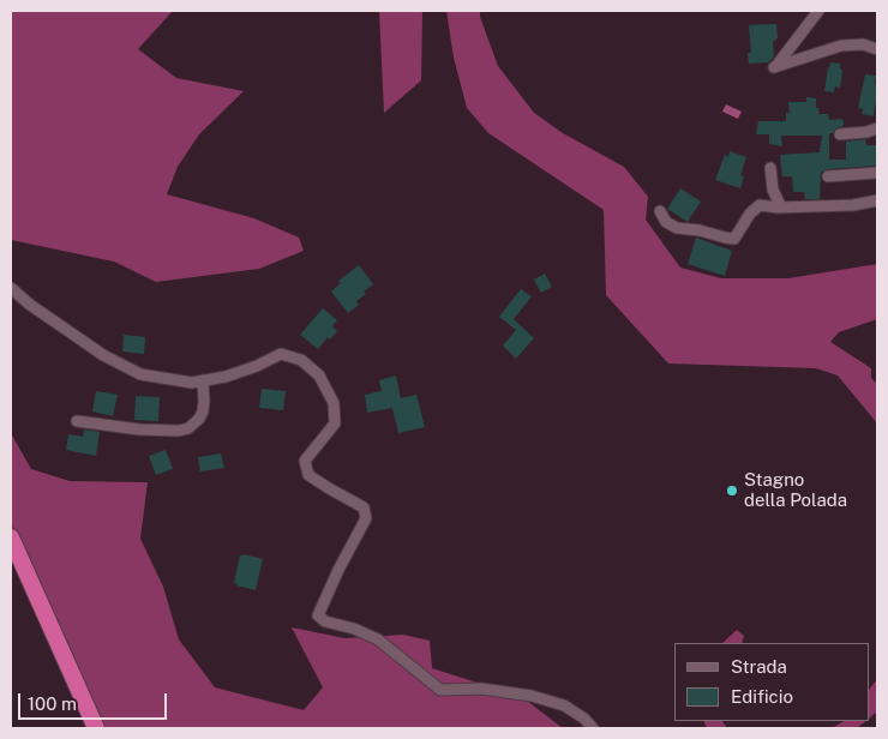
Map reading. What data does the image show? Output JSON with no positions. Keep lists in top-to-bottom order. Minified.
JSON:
{"places":["Stagno della Polada"],"legend":["Strada","Edificio"],"scale_bar":"100 m"}
